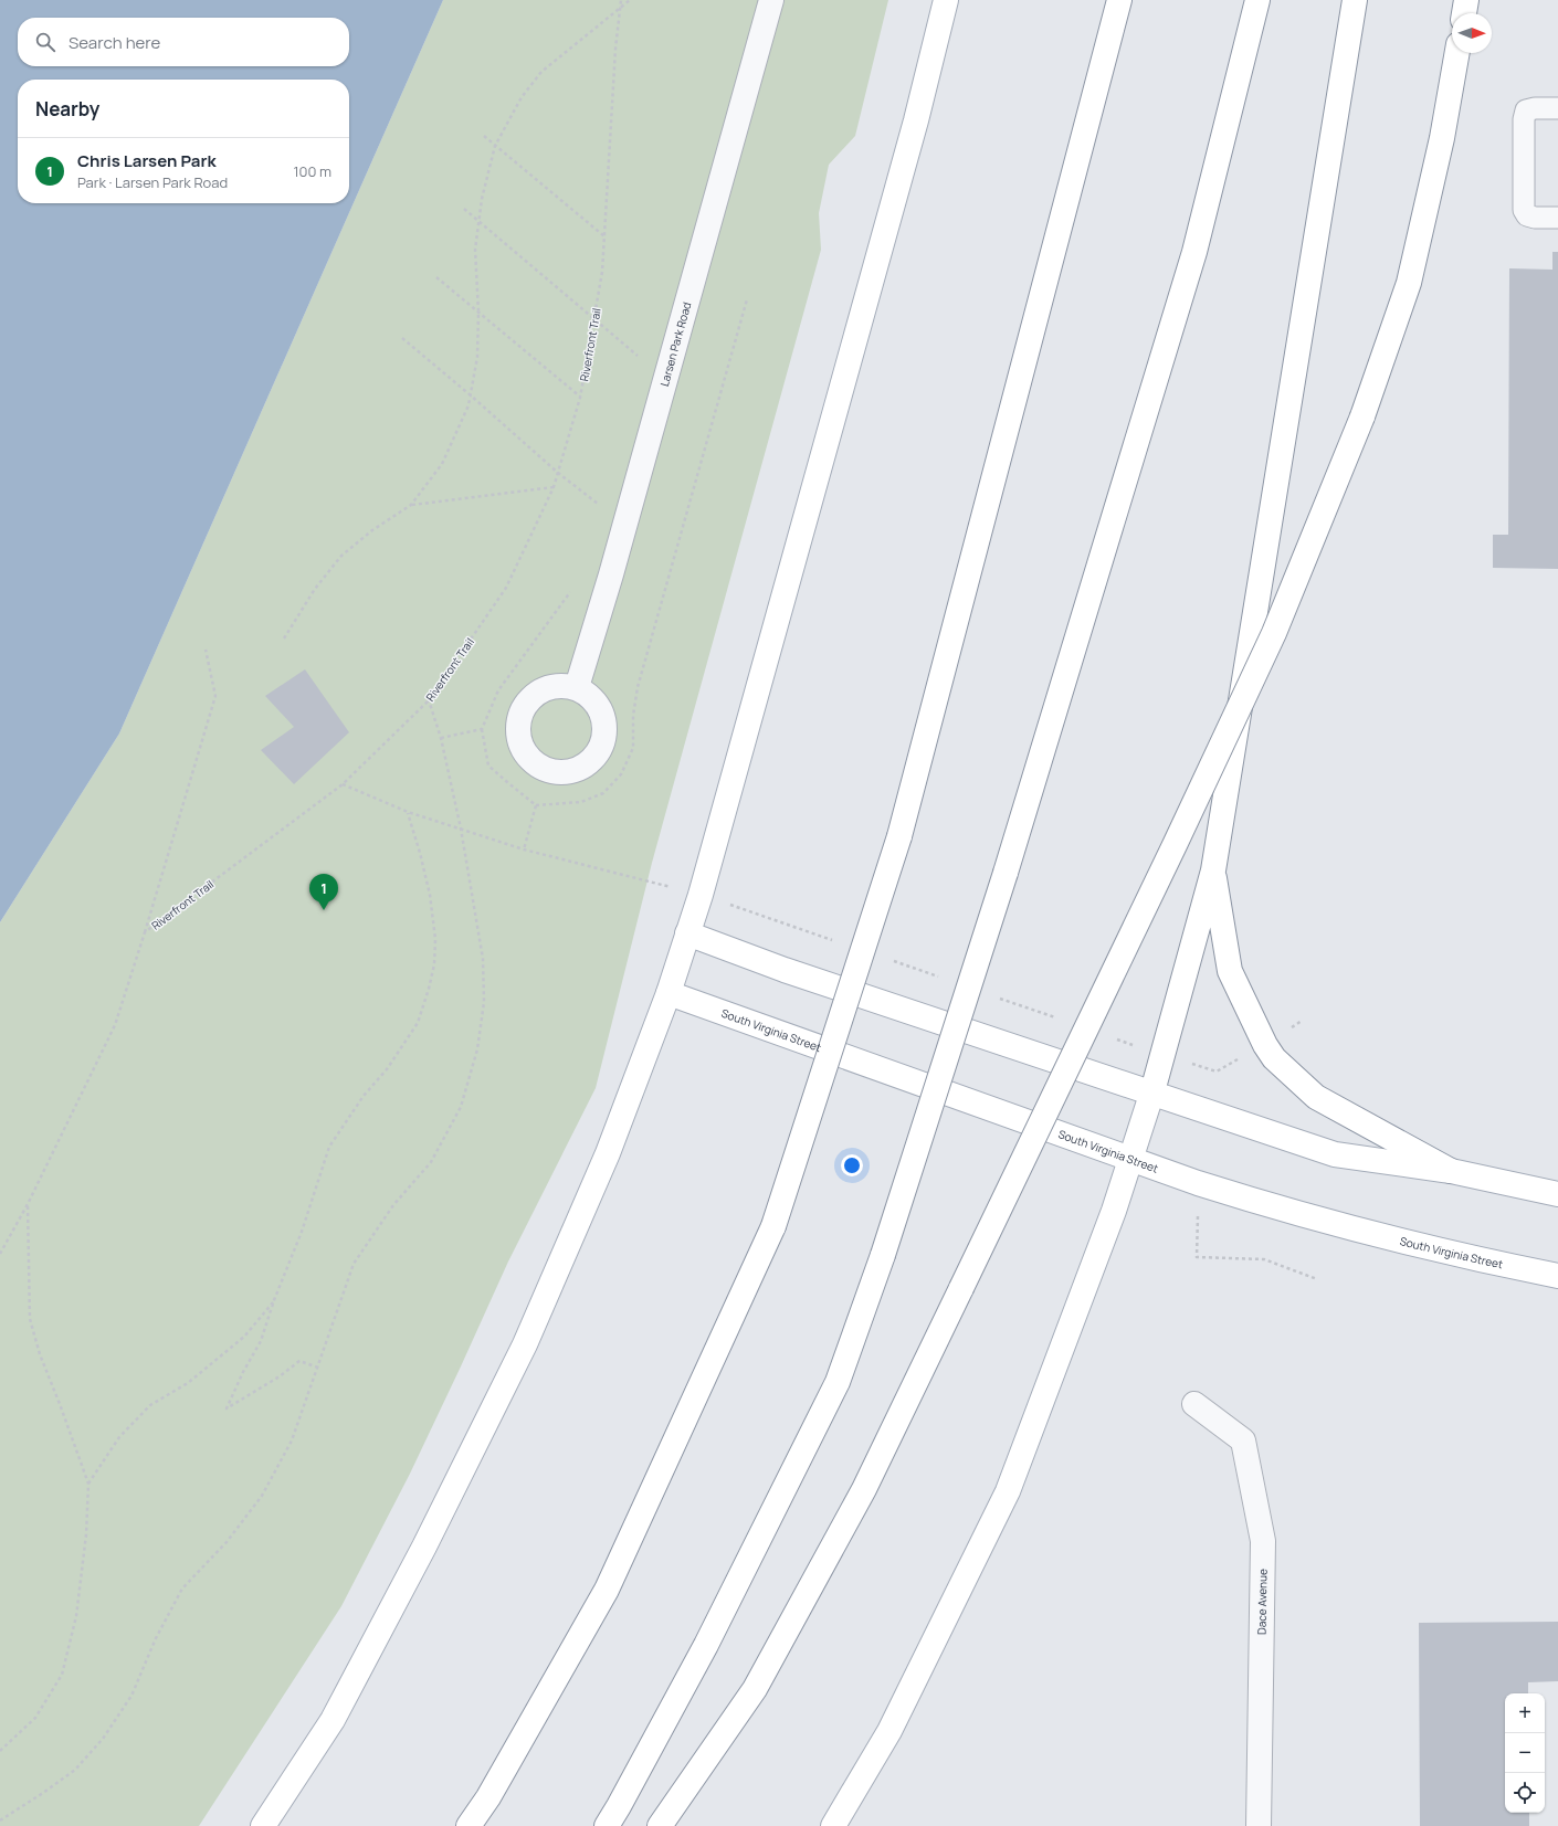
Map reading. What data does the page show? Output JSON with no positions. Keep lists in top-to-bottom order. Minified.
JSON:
{"streets":{"main road":["South Virginia Street"],"street":["Larsen Park Road","Dace Avenue"],"path":["Riverfront Trail"]},"north":"right","page":{"search":"Search here","heading":"Nearby","list":[{"mark":"1","name":"Chris Larsen Park","note":"Park · Larsen Park Road","value":"100 m"}],"pins":"1","map_buttons":["+","−"]}}
